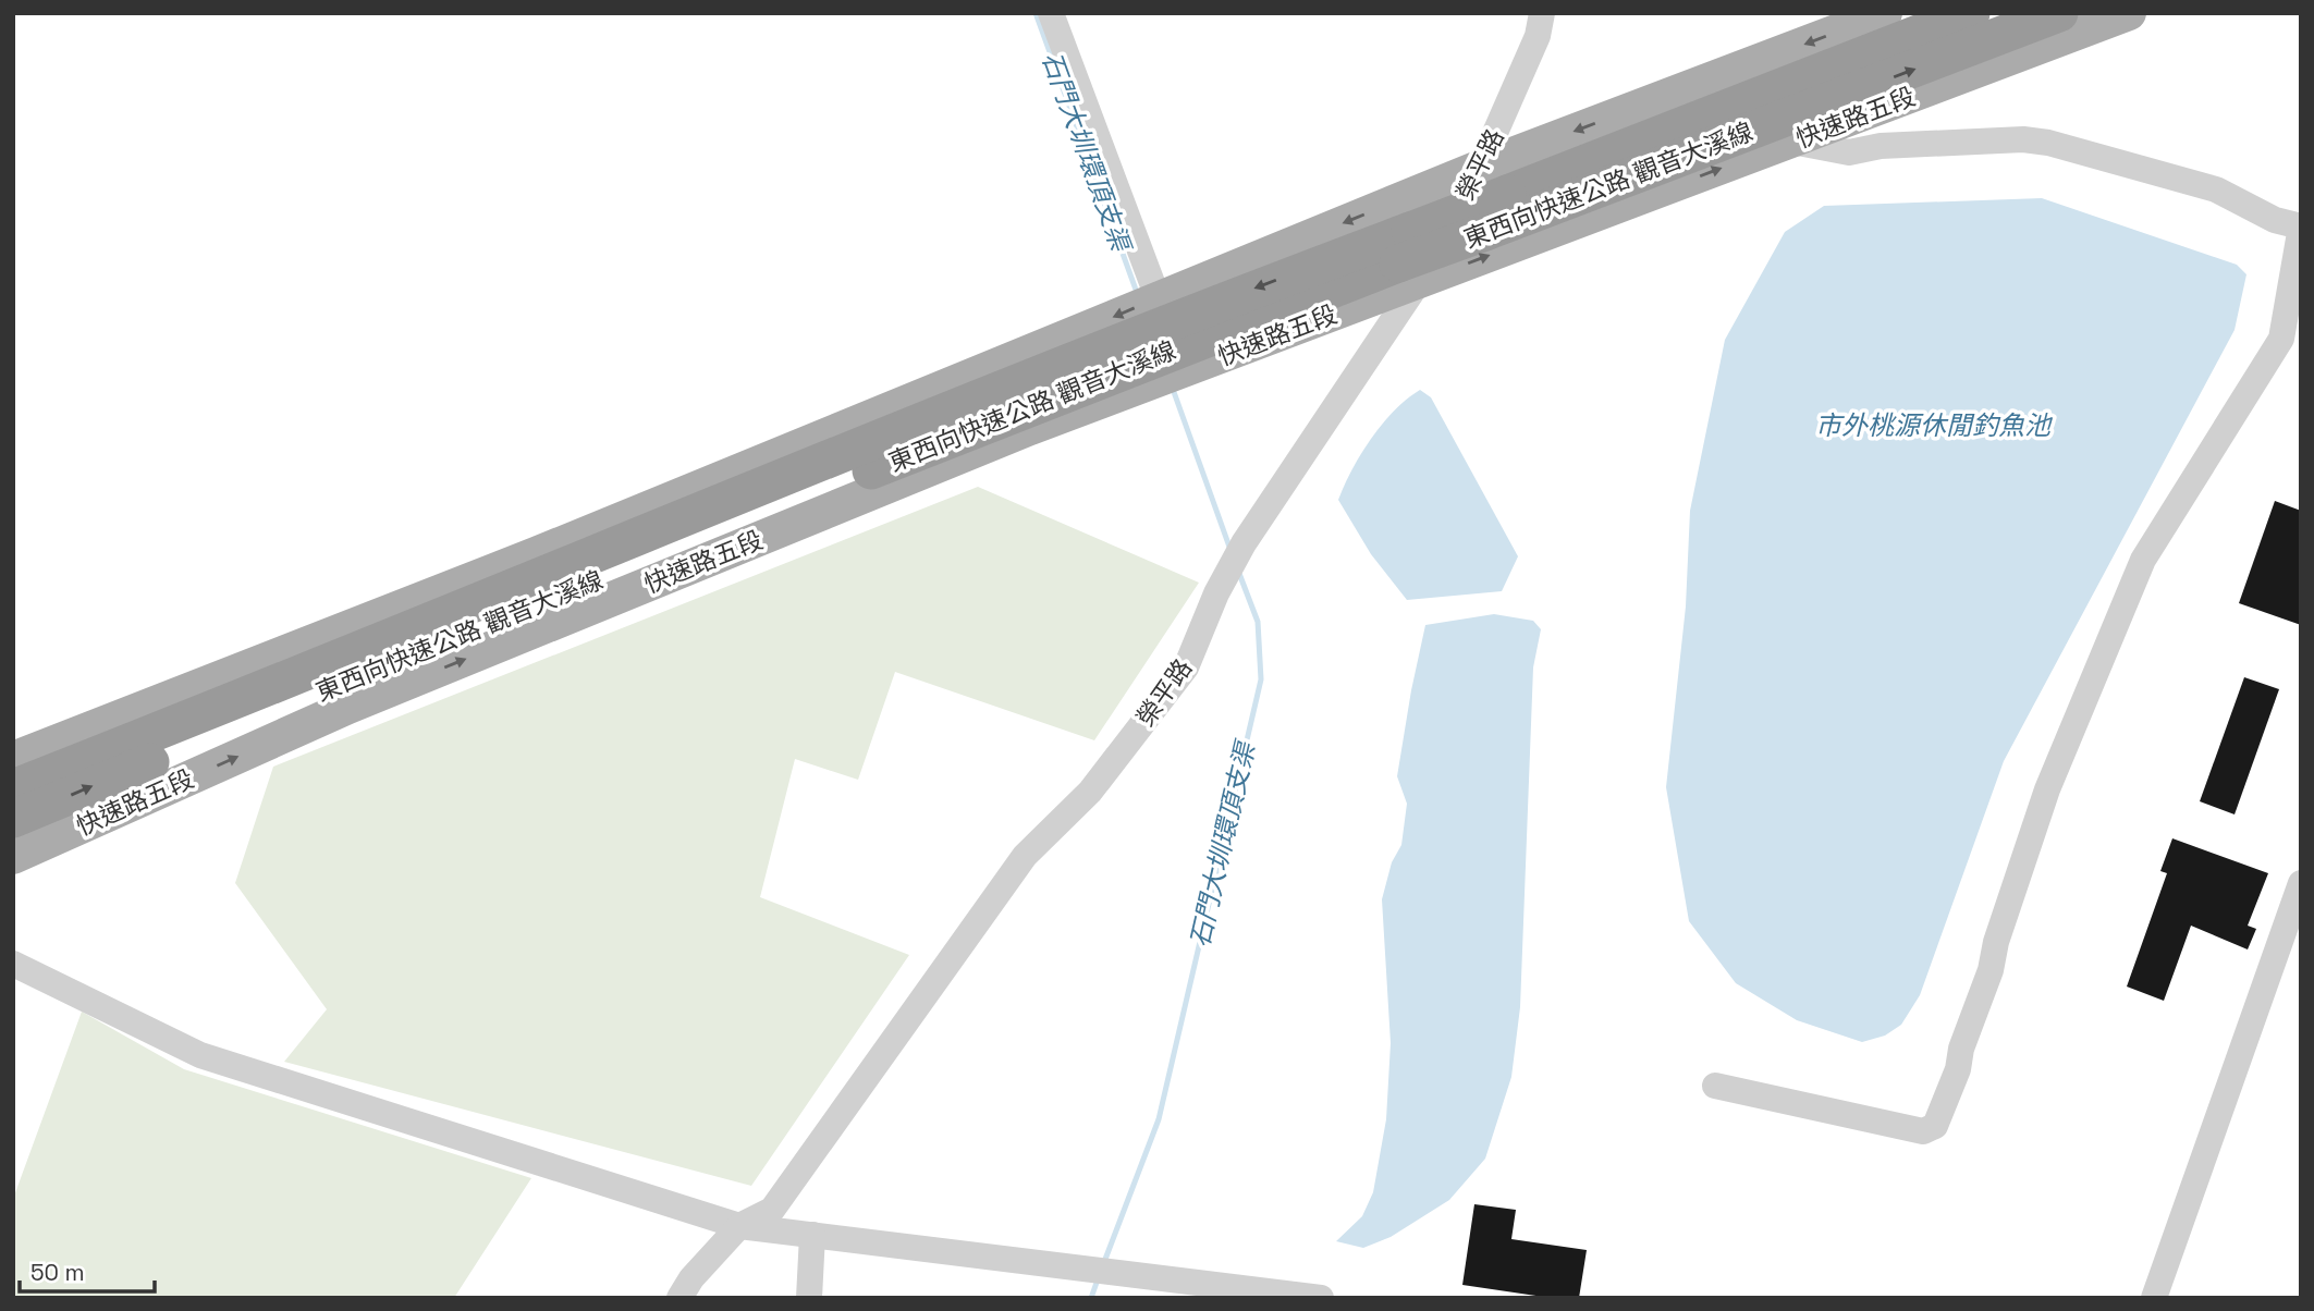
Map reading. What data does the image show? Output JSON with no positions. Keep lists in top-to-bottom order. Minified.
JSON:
{"streets":{"highway":["東西向快速公路 觀音大溪線"],"main road":["快速路五段"],"street":["榮平路"]},"crossings":[["快速路五段","榮平路"],["快速路五段","東西向快速公路 觀音大溪線"],["榮平路","東西向快速公路 觀音大溪線"]],"water":["石門大圳環頂支渠","市外桃源休閒釣魚池"],"scale_bar":"50 m"}
